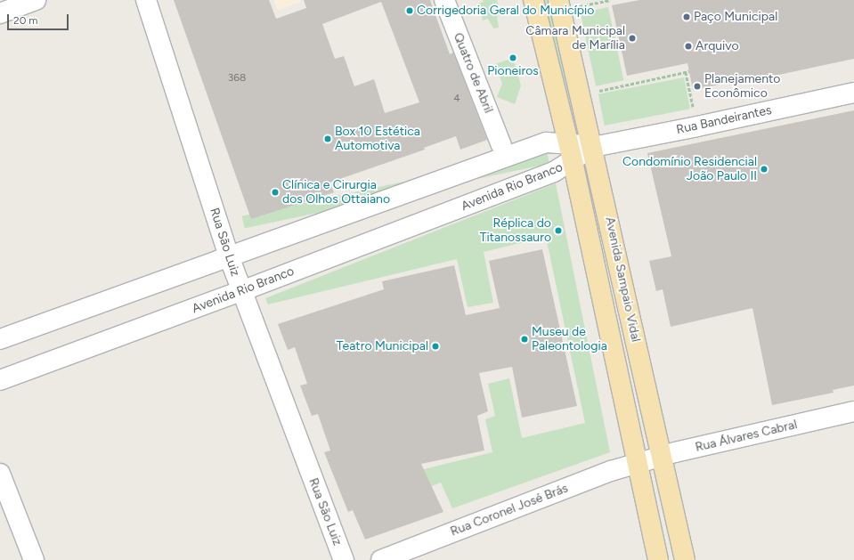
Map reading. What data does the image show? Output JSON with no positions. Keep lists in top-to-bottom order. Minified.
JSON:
{"streets":{"main road":["Quatro de Abril","Rua Bandeirantes","Avenida Rio Branco","Rua São Luiz","Avenida Sampaio Vidal","Rua Álvares Cabral","Rua Coronel José Brás"]},"crossings":[["Rua Bandeirantes","Avenida Rio Branco"],["Rua Bandeirantes","Avenida Sampaio Vidal"],["Avenida Rio Branco","Rua São Luiz"],["Avenida Rio Branco","Avenida Sampaio Vidal"],["Avenida Sampaio Vidal","Rua Álvares Cabral"],["Avenida Sampaio Vidal","Rua Coronel José Brás"],["Rua Álvares Cabral","Rua Coronel José Brás"]],"places":["Corrigedoria Geral do Município","Paço Municipal","Câmara Municipal de Marília","Arquivo","Pioneiros","Planejamento Econômico","Box 10 Estética Automotiva","Condomínio Residencial João Paulo II","Clínica e Cirurgia dos Olhos Ottaiano","Réplica do Titanossauro","Museu de Paleontologia","Teatro Municipal"],"house_numbers":["368","4"],"scale_bar":"20 m"}
